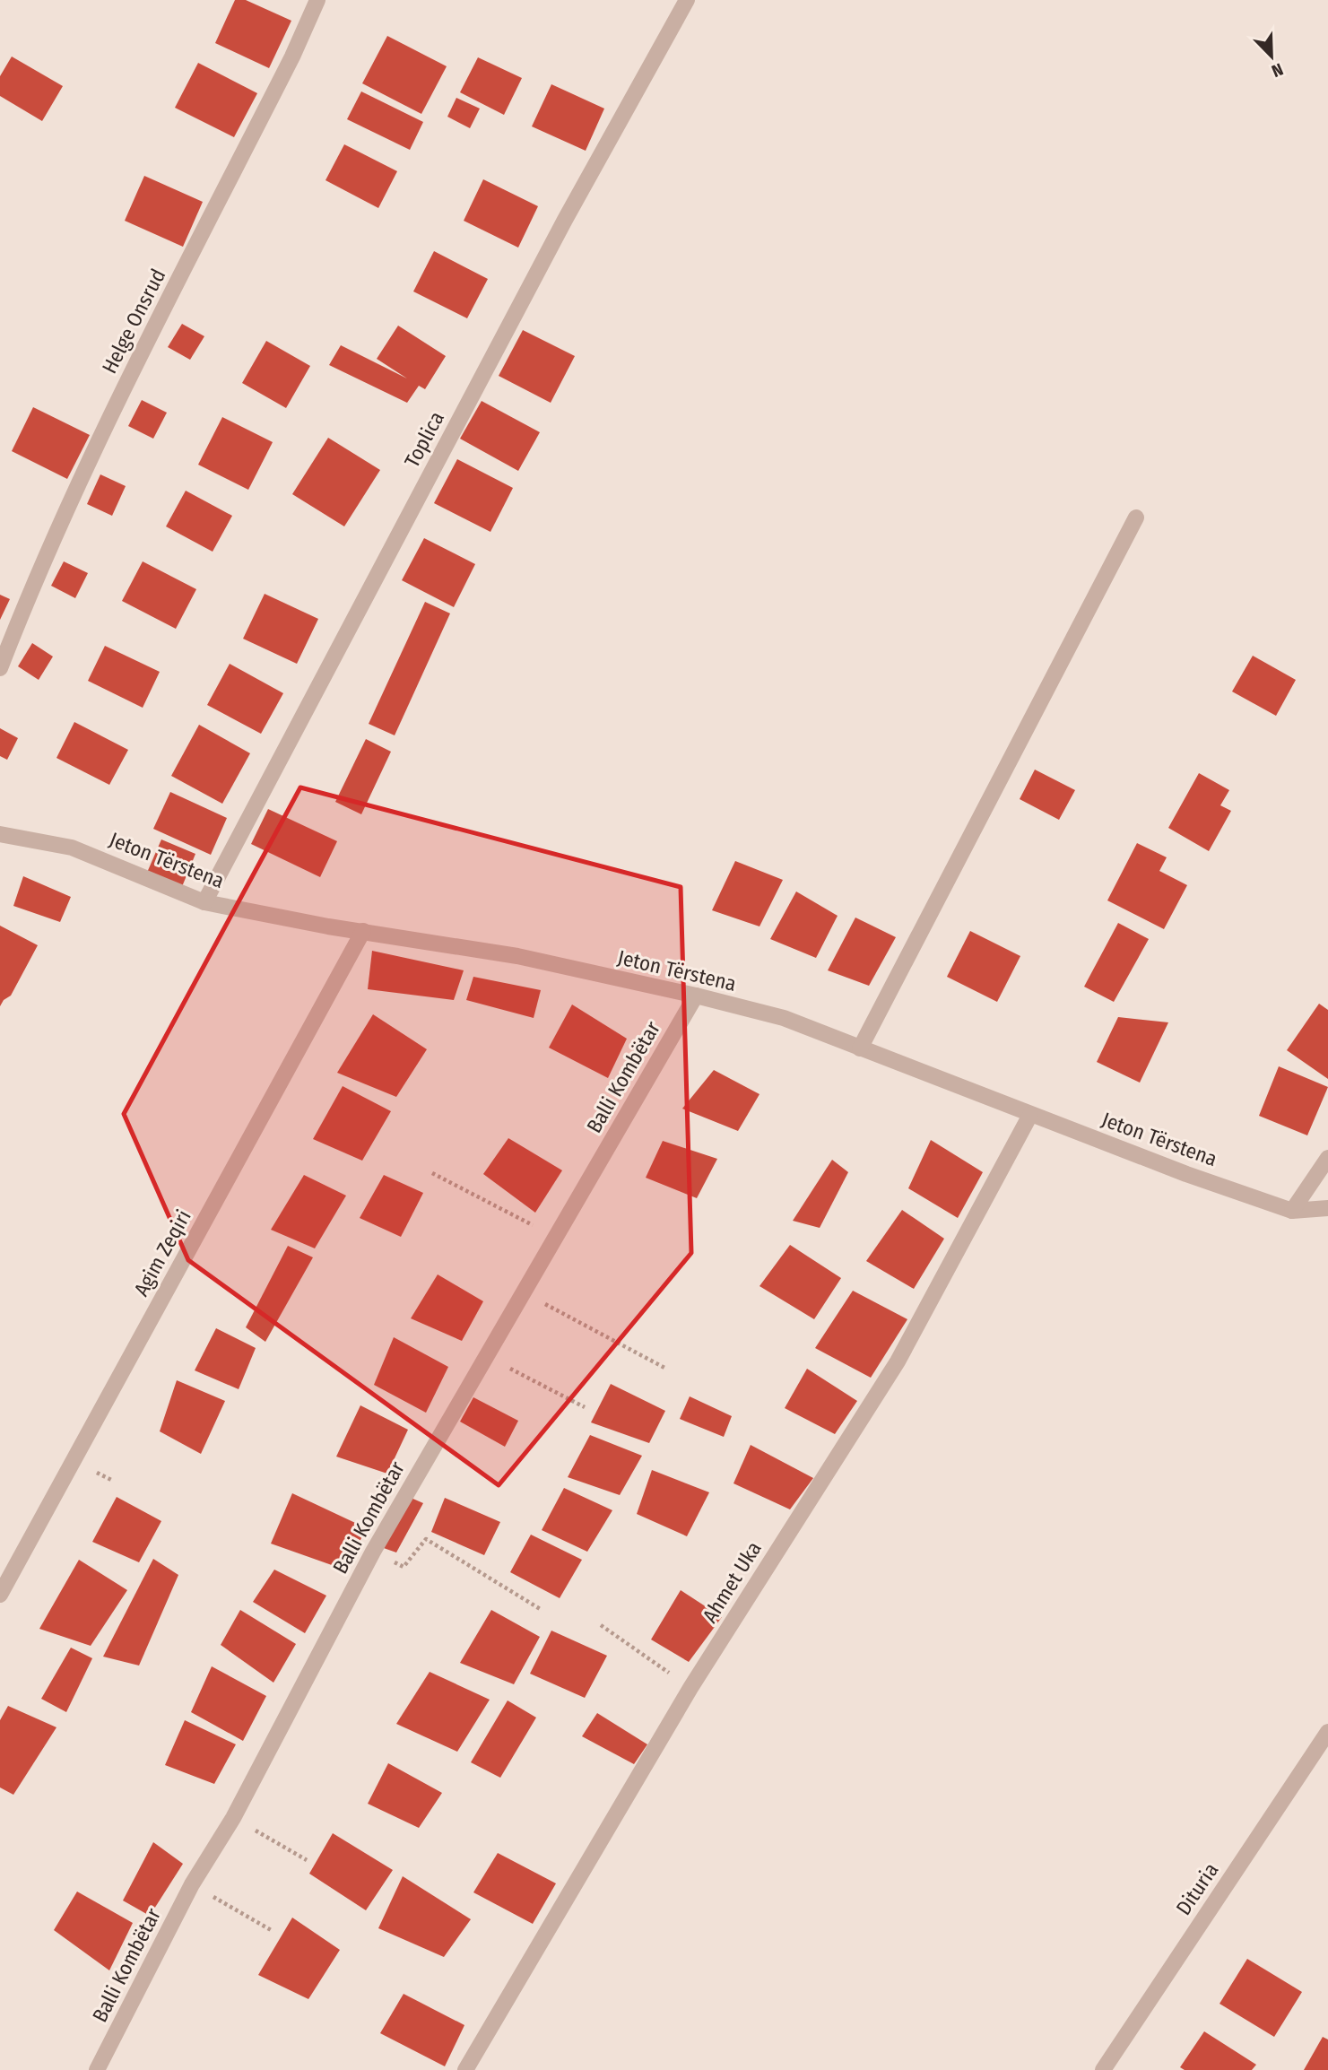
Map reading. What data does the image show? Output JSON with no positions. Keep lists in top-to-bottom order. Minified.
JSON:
{"streets":{"street":["Helge Onsrud","Toplica","Jeton Tërstena","Balli Kombëtar","Agim Zeqiri","Ahmet Uka","Dituria"]},"crossings":[["Toplica","Jeton Tërstena"],["Jeton Tërstena","Balli Kombëtar"],["Jeton Tërstena","Agim Zeqiri"],["Jeton Tërstena","Ahmet Uka"]],"north":"bottom right"}
